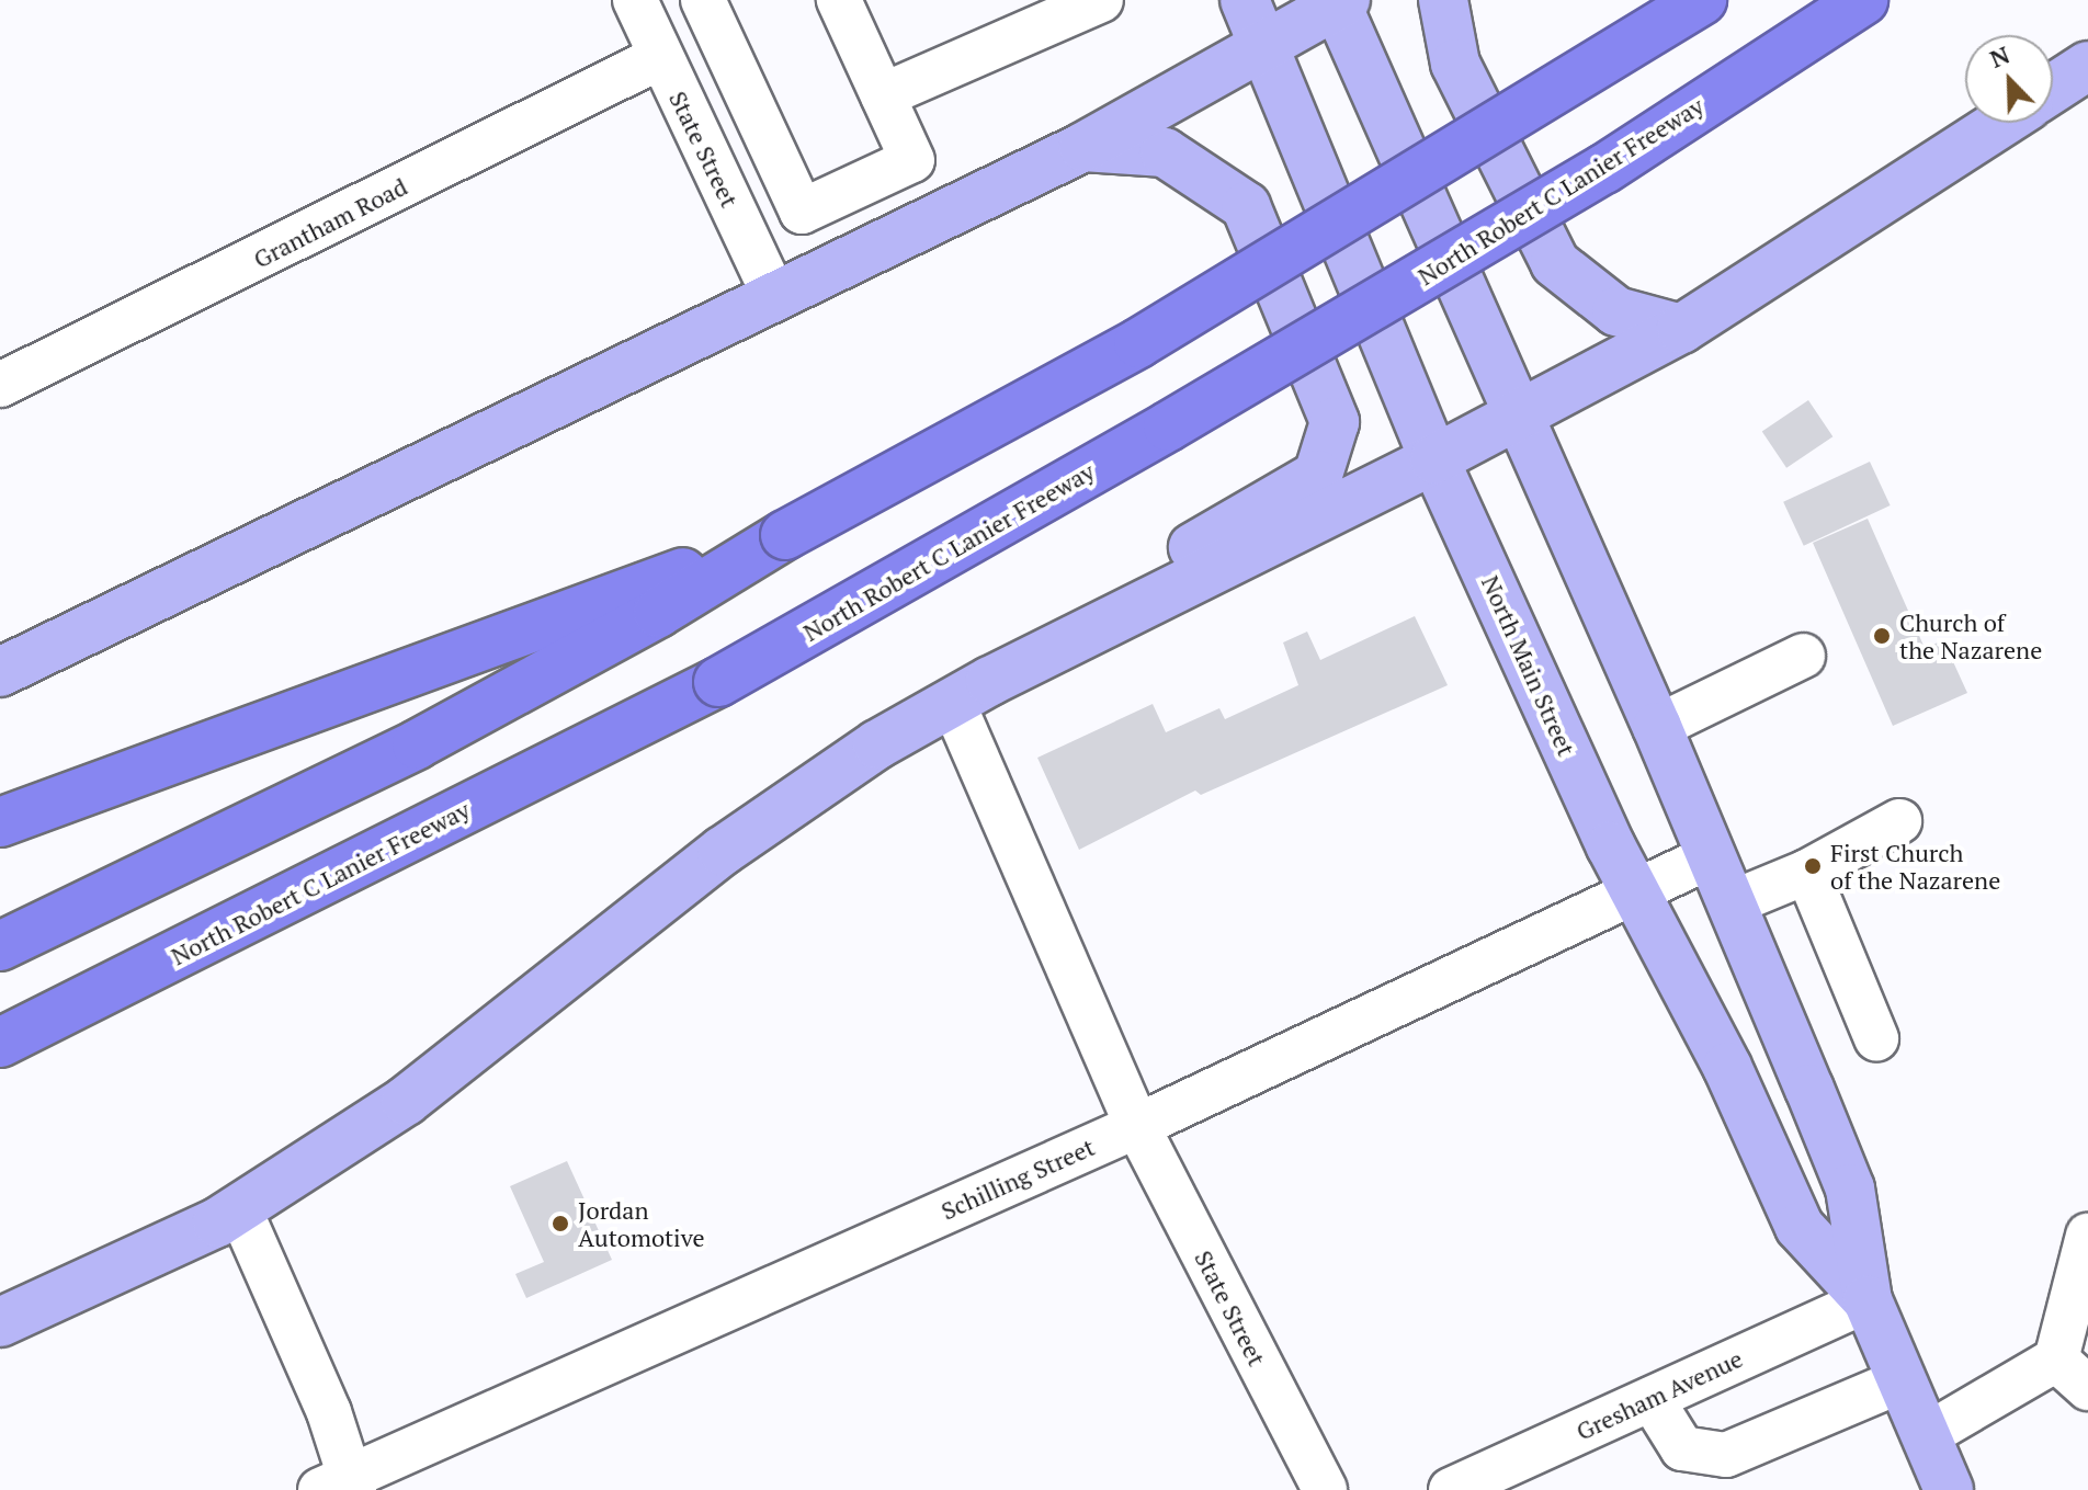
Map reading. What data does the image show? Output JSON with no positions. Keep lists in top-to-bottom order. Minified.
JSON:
{"streets":{"highway":["North Robert C Lanier Freeway"],"main road":["North Main Street"],"street":["State Street","Grantham Road","Schilling Street","Gresham Avenue"]},"crossings":[["State Street","Grantham Road"],["State Street","Schilling Street"],["North Main Street","Schilling Street"],["North Main Street","Gresham Avenue"]],"places":["Church of the Nazarene","First Church of the Nazarene","Jordan Automotive"],"north":"top left"}
